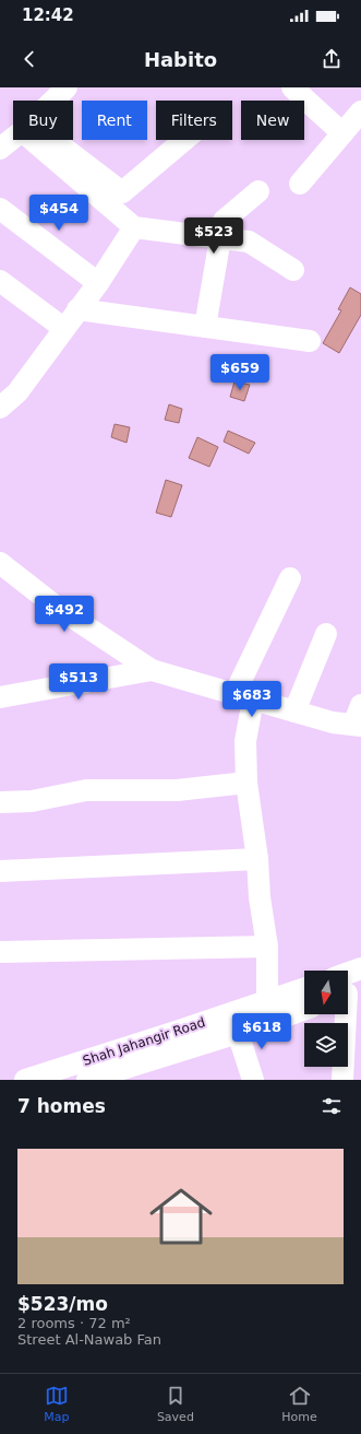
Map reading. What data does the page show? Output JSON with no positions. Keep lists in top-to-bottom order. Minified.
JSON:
{"streets":{"street":["Shah Jahangir Road"]},"north":"bottom","page":{"status":"12:42","header":"Habito","chip":["Buy","Rent","Filters","New"],"price":["$454","$523","$659","$492","$513","$683","$618"],"heading":"7 homes","list":[{"name":"$523/mo","note":"2 rooms · 72 m² · Street Al-Nawab Fan"}],"tabs":["Map","Saved","Home"]}}
